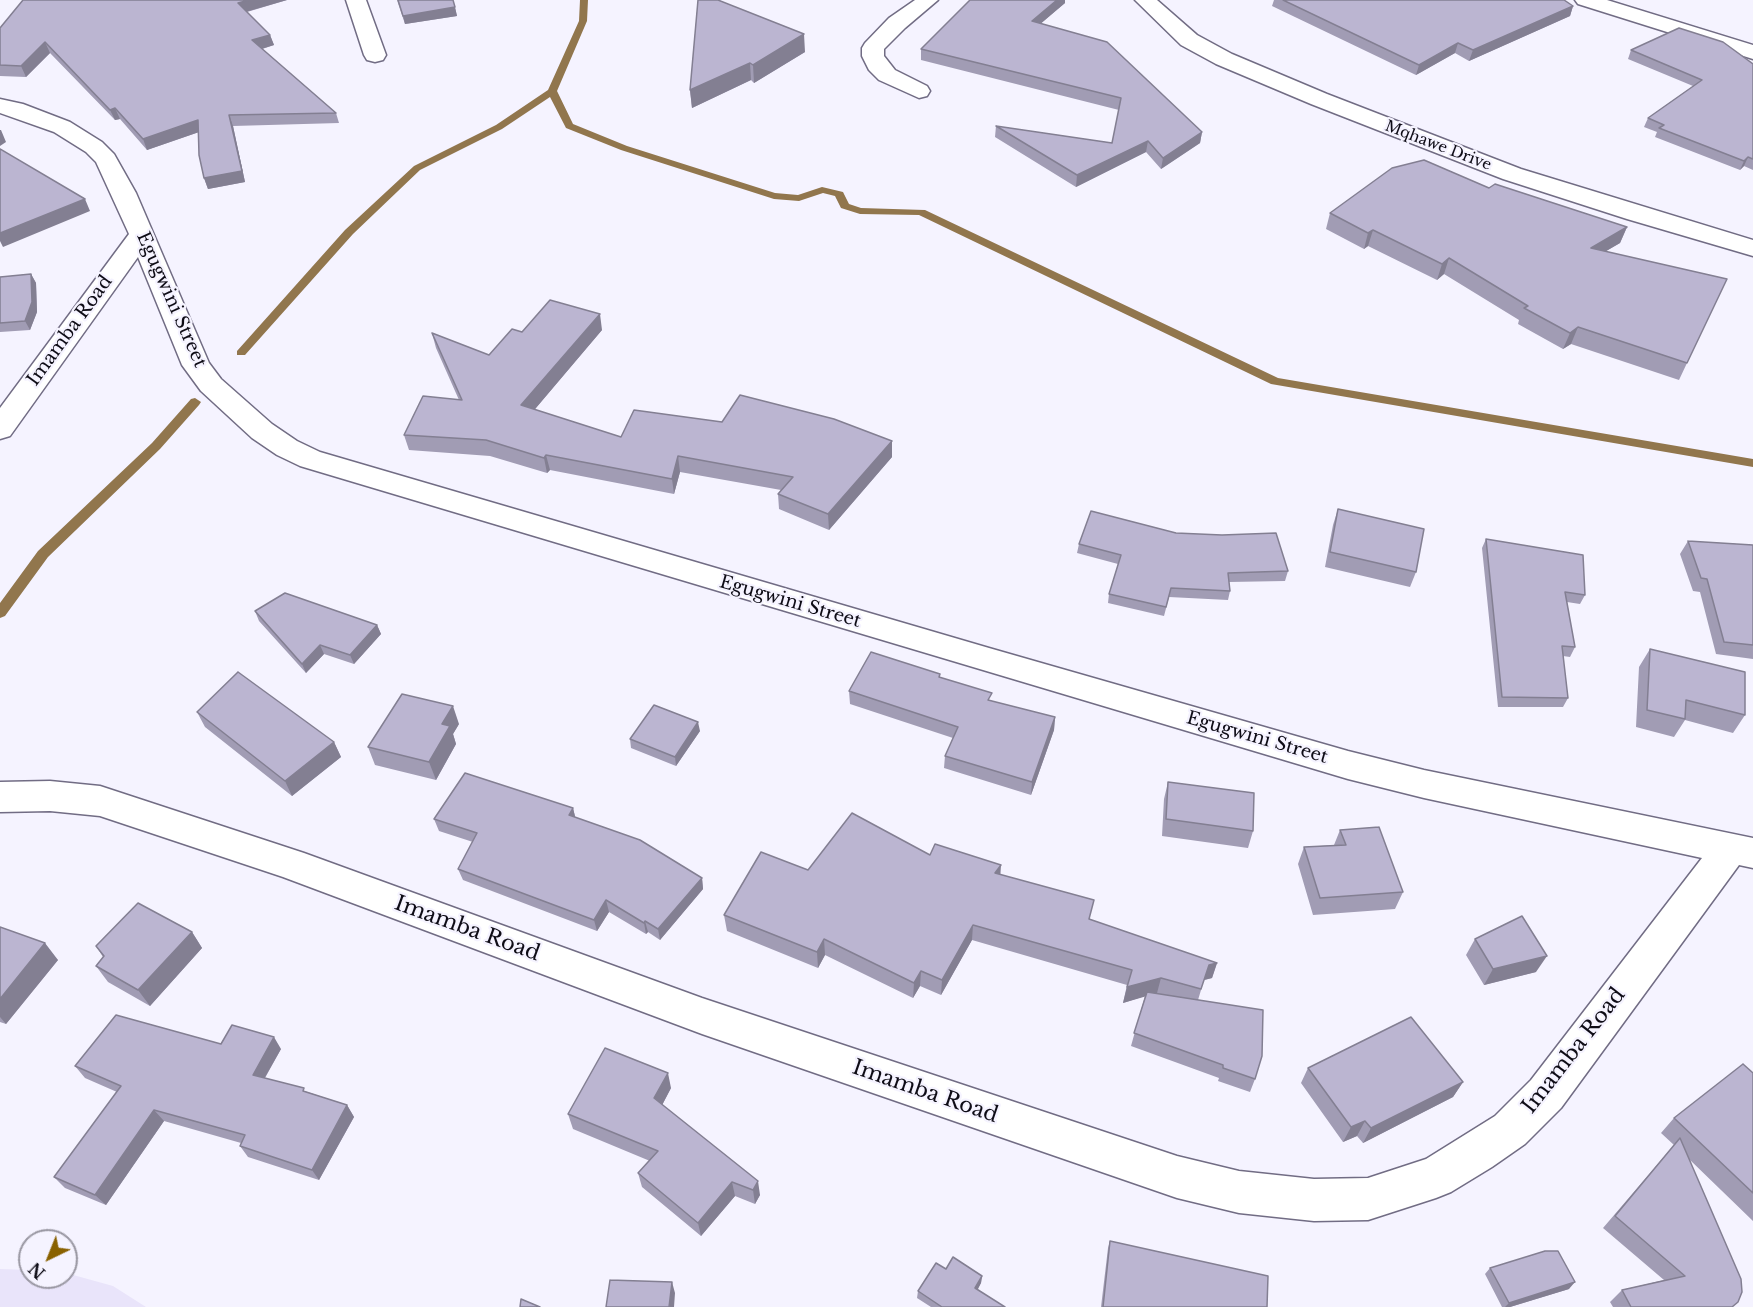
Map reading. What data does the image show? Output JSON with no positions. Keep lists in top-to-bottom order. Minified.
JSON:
{"streets":{"street":["Mqhawe Drive","Egugwini Street","Imamba Road"]},"crossings":[["Egugwini Street","Imamba Road"]],"north":"bottom left"}
